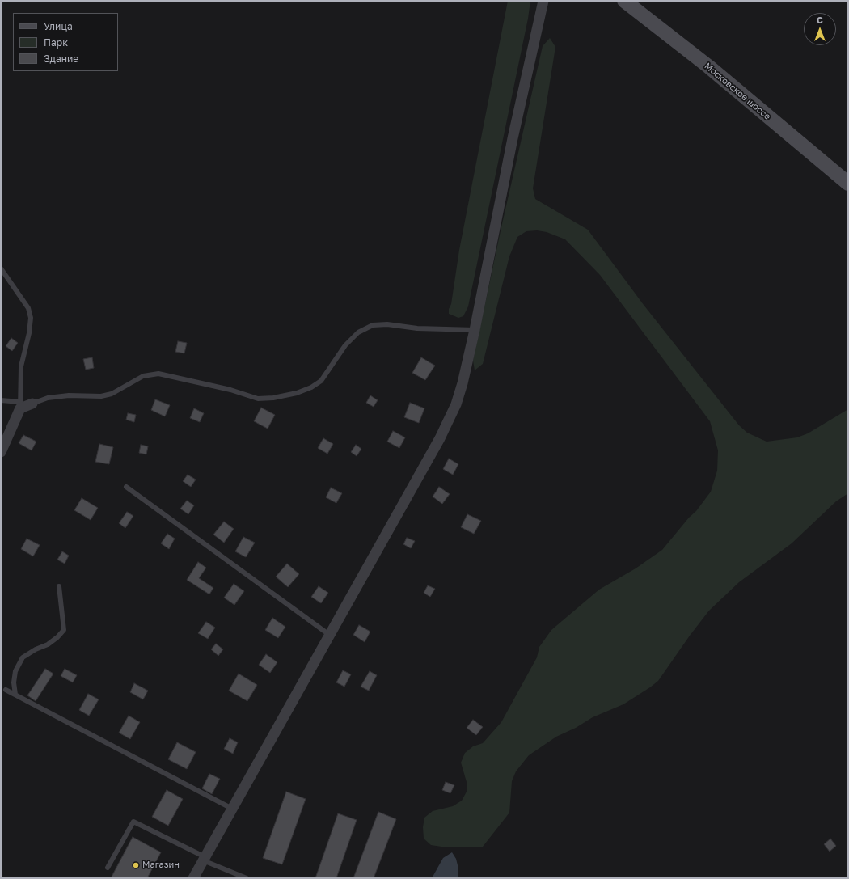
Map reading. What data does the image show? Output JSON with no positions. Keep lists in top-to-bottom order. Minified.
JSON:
{"streets":{"main road":["Московское шоссе"]},"places":["Магазин"],"legend":["Улица","Парк","Здание"],"north":"top"}
